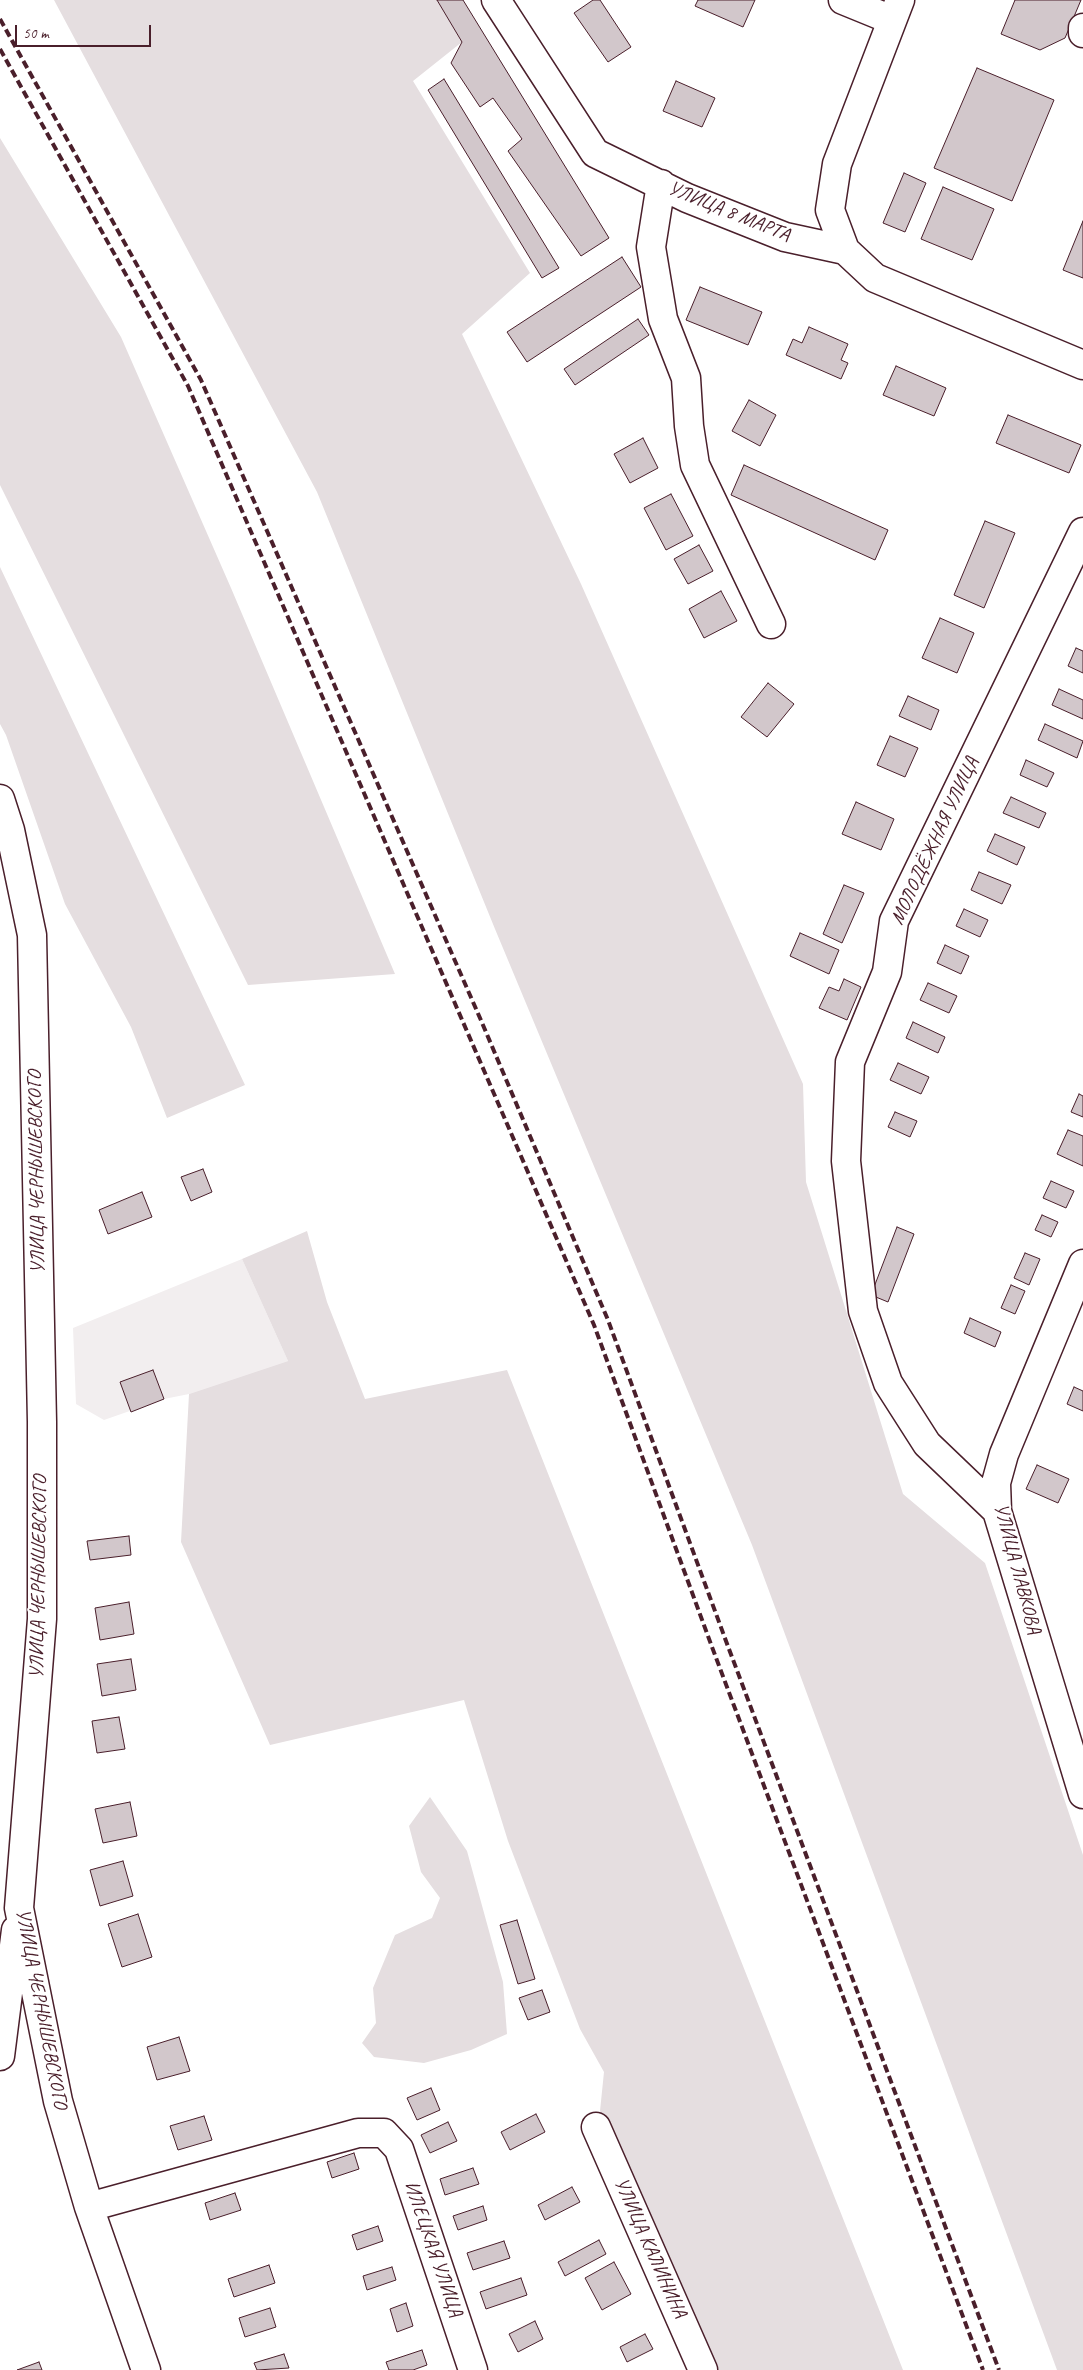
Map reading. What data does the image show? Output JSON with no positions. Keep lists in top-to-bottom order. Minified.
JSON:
{"streets":{"street":["УЛИЦА 8 МАРТА","МОЛОДЁЖНАЯ УЛИЦА","УЛИЦА ЧЕРНЫШЕВСКОГО","УЛИЦА ЛАВКОВА","УЛИЦА КАЛИНИНА","ИЛЕЦКАЯ УЛИЦА"]},"crossings":[["МОЛОДЁЖНАЯ УЛИЦА","УЛИЦА ЛАВКОВА"],["УЛИЦА ЧЕРНЫШЕВСКОГО","ИЛЕЦКАЯ УЛИЦА"]],"scale_bar":"50 m"}
